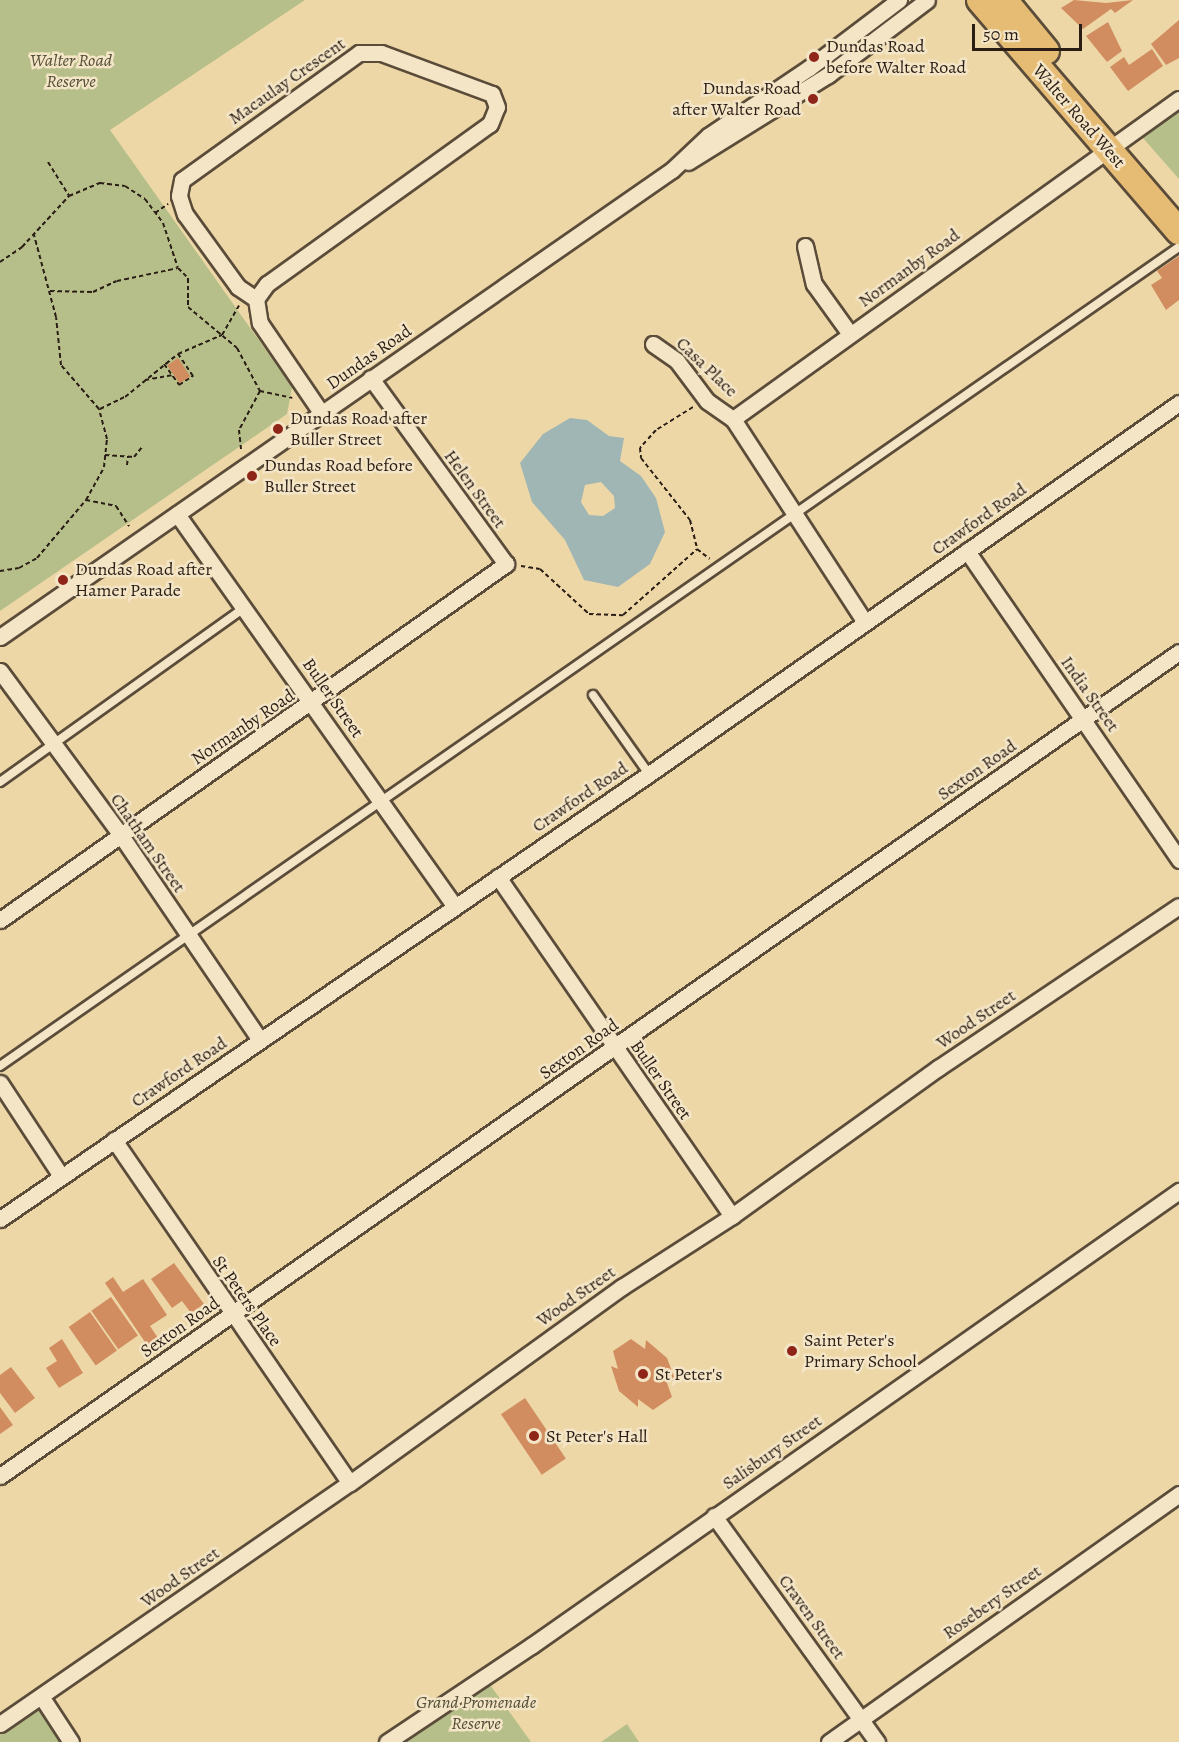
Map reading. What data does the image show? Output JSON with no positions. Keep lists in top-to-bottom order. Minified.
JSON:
{"streets":{"main road":["Walter Road West"],"street":["Macaulay Crescent","Normanby Road","Dundas Road","Casa Place","Helen Street","Crawford Road","India Street","Buller Street","Sexton Road","Chatham Street","Wood Street","St Peters Place","Salisbury Street","Rosebery Street","Craven Street"]},"crossings":[["Walter Road West","Normanby Road"],["Normanby Road","Casa Place"],["Normanby Road","Helen Street"],["Normanby Road","Buller Street"],["Normanby Road","Chatham Street"],["Dundas Road","Helen Street"],["Dundas Road","Buller Street"],["Crawford Road","India Street"],["Crawford Road","Buller Street"],["Crawford Road","Chatham Street"],["Crawford Road","St Peters Place"],["India Street","Sexton Road"],["Buller Street","Sexton Road"],["Buller Street","Wood Street"],["Sexton Road","St Peters Place"],["Wood Street","St Peters Place"],["Salisbury Street","Craven Street"],["Rosebery Street","Craven Street"]],"parks":["Walter Road Reserve","Grand Promenade Reserve"],"places":["Dundas Road before Walter Road","Dundas Road after Walter Road","Dundas Road after Buller Street","Dundas Road before Buller Street","Dundas Road after Hamer Parade","Saint Peter's Primary School","St Peter's","St Peter's Hall"],"scale_bar":"50 m"}
